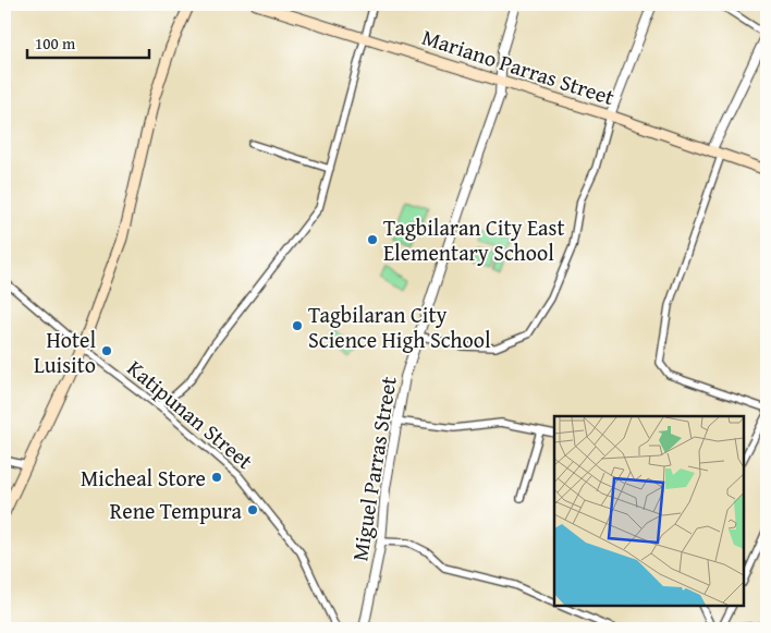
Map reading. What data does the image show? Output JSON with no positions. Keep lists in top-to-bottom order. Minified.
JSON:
{"streets":{"main road":["Mariano Parras Street"],"street":["Katipunan Street","Miguel Parras Street"]},"crossings":[["Mariano Parras Street","Miguel Parras Street"]],"places":["Tagbilaran City East Elementary School","Tagbilaran City Science High School","Hotel Luisito","Micheal Store","Rene Tempura"],"scale_bar":"100 m"}
